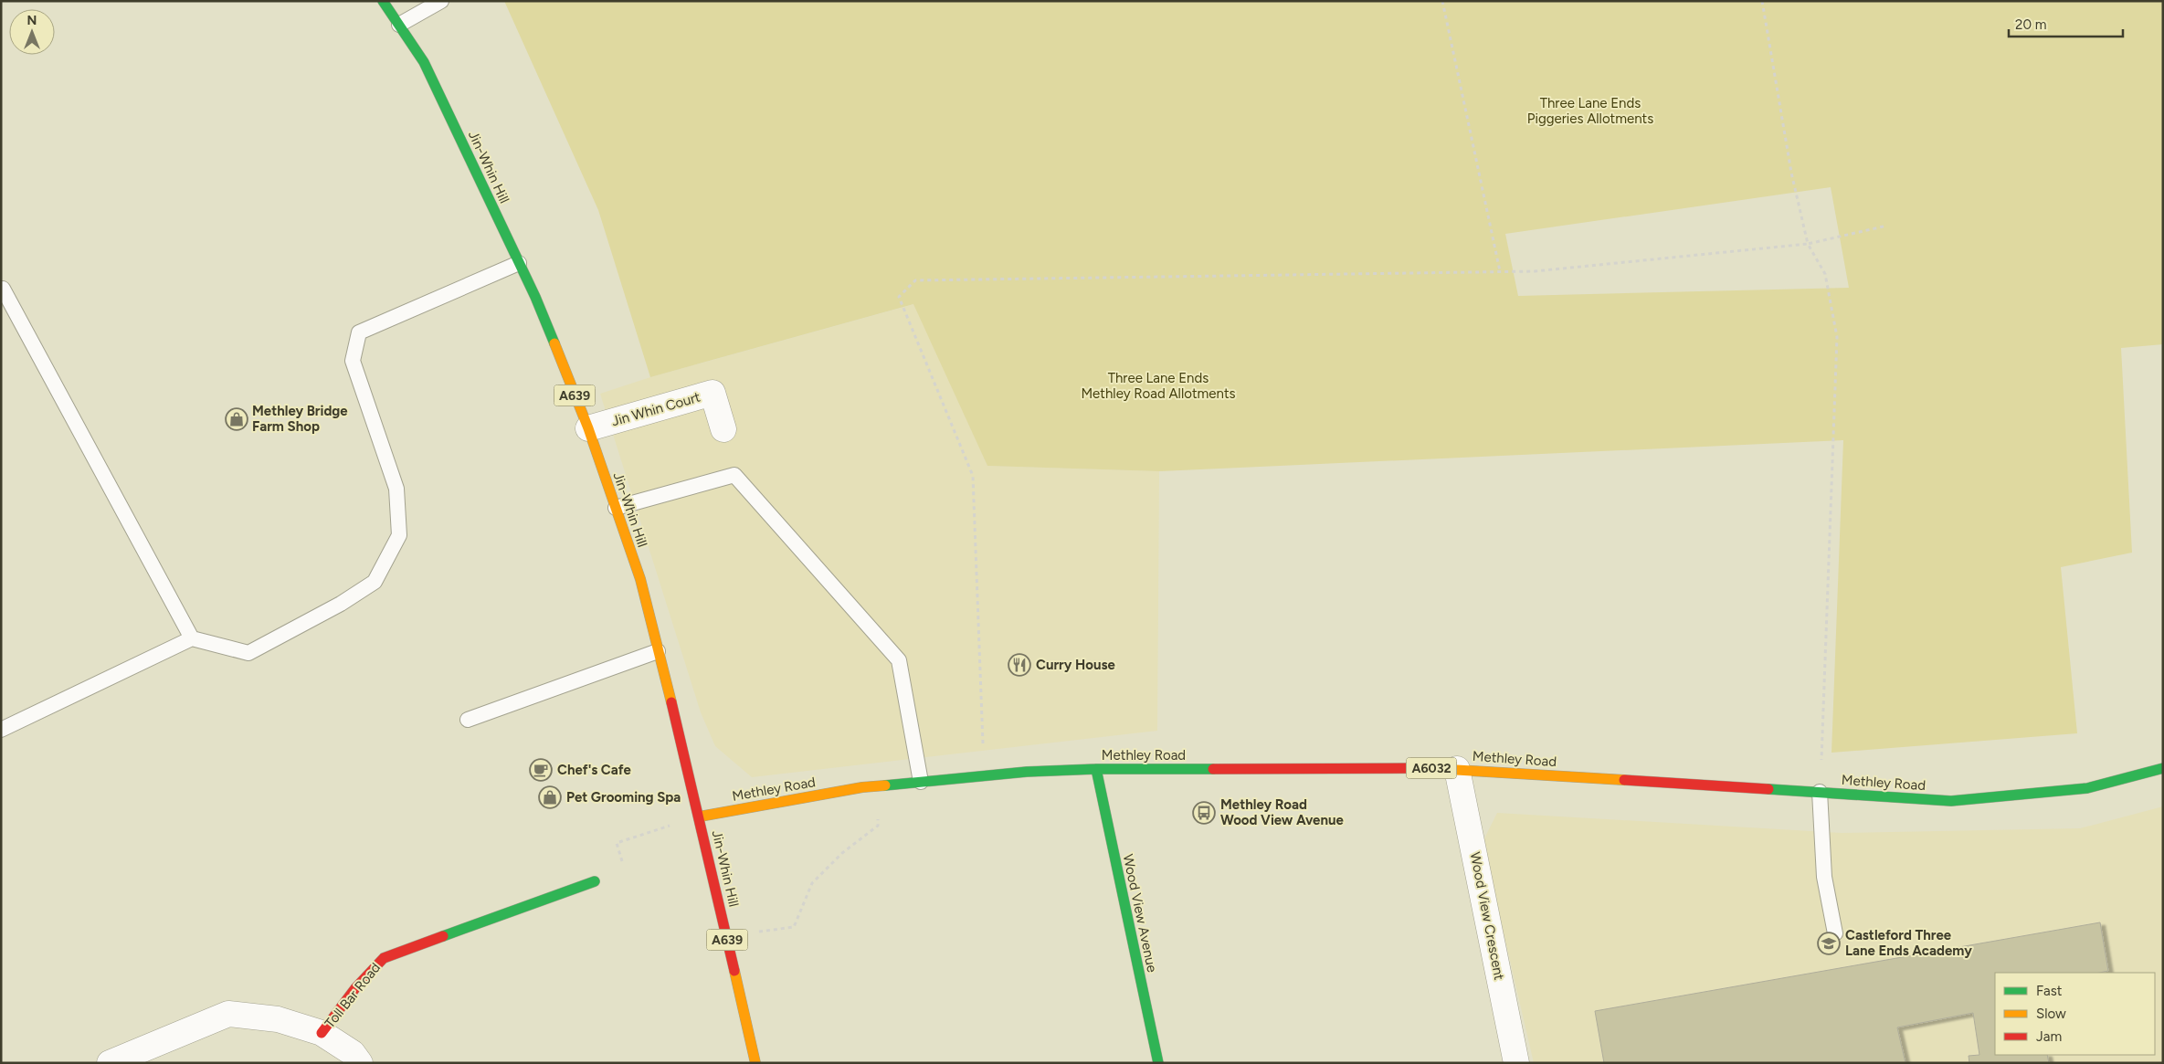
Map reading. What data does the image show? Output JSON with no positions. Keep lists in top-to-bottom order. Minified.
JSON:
{"streets":{"main road":["Jin-Whin Hill","A639","Methley Road","A6032","Wood View Avenue","Toll Bar Road"],"street":["Jin Whin Court","Wood View Crescent"]},"crossings":[["Jin-Whin Hill","Jin Whin Court"],["Jin-Whin Hill","Methley Road"],["Methley Road","Wood View Avenue"],["Methley Road","Wood View Crescent"]],"parks":["Three Lane Ends Piggeries Allotments","Three Lane Ends Methley Road Allotments"],"places":{"shop":["Methley Bridge Farm Shop","Pet Grooming Spa"],"restaurant":["Curry House"],"cafe":["Chef's Cafe"],"bus stop":["Methley Road Wood View Avenue"],"school or university":["Castleford Three Lane Ends Academy"]},"legend":["Fast","Slow","Jam"],"scale_bar":"20 m","north":"top"}
